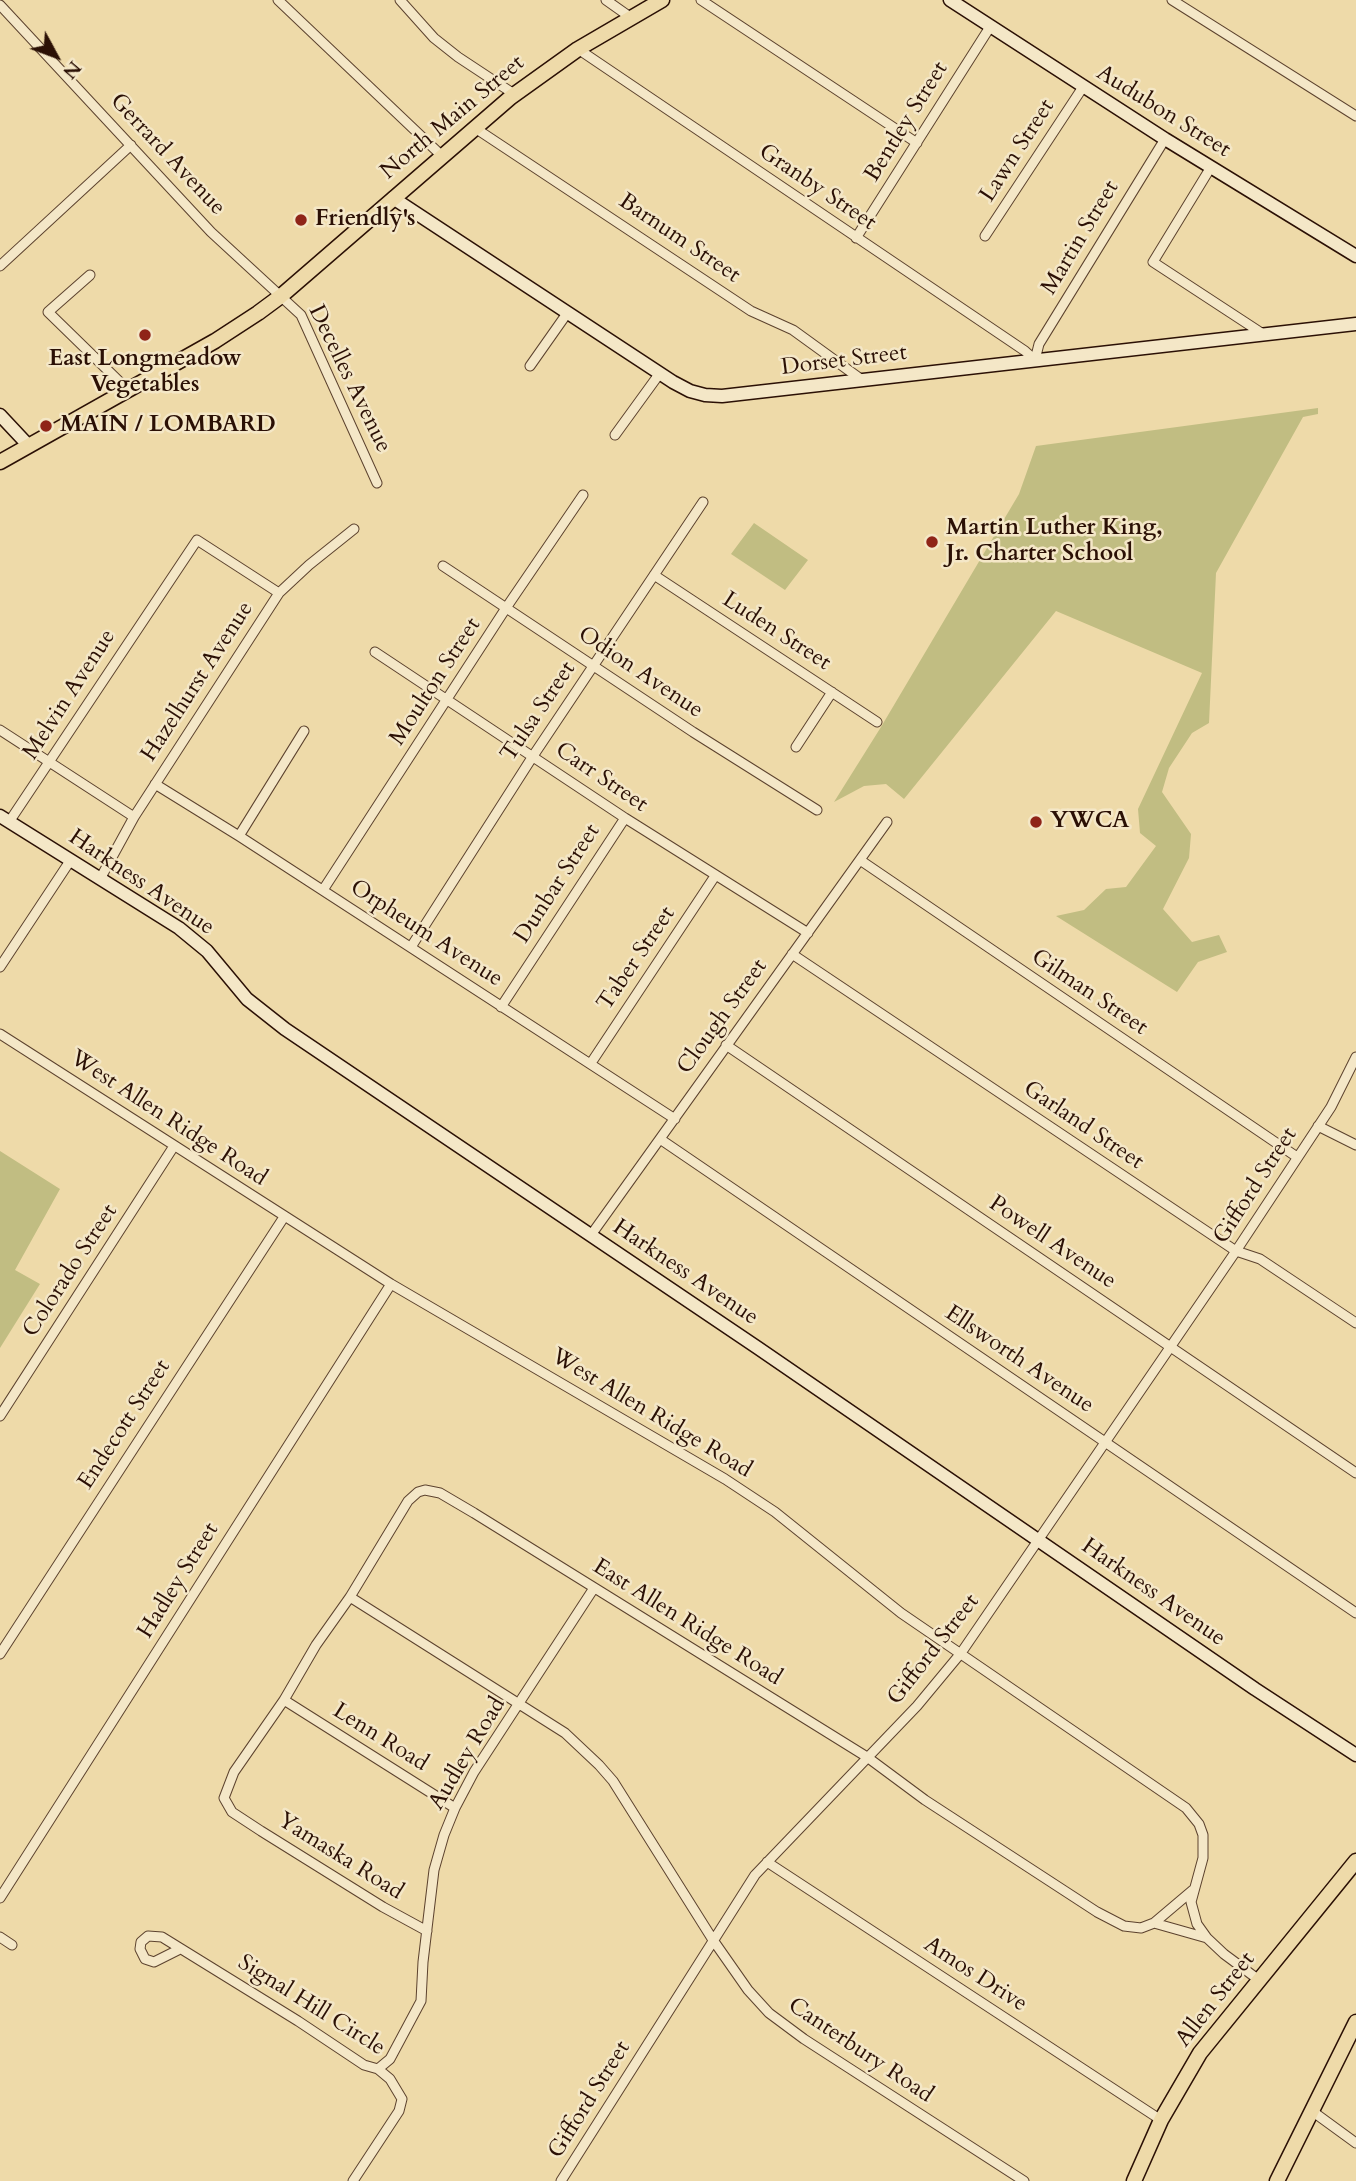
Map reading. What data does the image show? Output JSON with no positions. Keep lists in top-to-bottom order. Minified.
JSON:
{"streets":{"main road":["Audubon Street","North Main Street","Dorset Street","Harkness Avenue","Allen Street"],"street":["Bentley Street","Lawn Street","Gerrard Avenue","Granby Street","Martin Street","Barnum Street","Decelles Avenue","Luden Street","Odion Avenue","Hazelhurst Avenue","Moulton Street","Melvin Avenue","Tulsa Street","Carr Street","Dunbar Street","Orpheum Avenue","Taber Street","Gilman Street","Clough Street","West Allen Ridge Road","Garland Street","Gifford Street","Powell Avenue","Colorado Street","Ellsworth Avenue","Endecott Street","Hadley Street","East Allen Ridge Road","Lenn Road","Audley Road","Yamaska Road","Amos Drive","Signal Hill Circle","Canterbury Road"]},"crossings":[["Audubon Street","Bentley Street"],["Audubon Street","Lawn Street"],["Audubon Street","Martin Street"],["North Main Street","Gerrard Avenue"],["North Main Street","Granby Street"],["North Main Street","Barnum Street"],["North Main Street","Dorset Street"],["North Main Street","Decelles Avenue"],["Bentley Street","Granby Street"],["Gerrard Avenue","Decelles Avenue"],["Granby Street","Martin Street"],["Granby Street","Dorset Street"],["Martin Street","Dorset Street"],["Barnum Street","Dorset Street"],["Luden Street","Tulsa Street"],["Odion Avenue","Moulton Street"],["Odion Avenue","Tulsa Street"],["Hazelhurst Avenue","Melvin Avenue"],["Hazelhurst Avenue","Harkness Avenue"],["Hazelhurst Avenue","Orpheum Avenue"],["Moulton Street","Carr Street"],["Moulton Street","Orpheum Avenue"],["Melvin Avenue","Harkness Avenue"],["Tulsa Street","Carr Street"],["Tulsa Street","Orpheum Avenue"],["Carr Street","Dunbar Street"],["Carr Street","Taber Street"],["Carr Street","Clough Street"],["Harkness Avenue","Clough Street"],["Harkness Avenue","Gifford Street"],["Dunbar Street","Orpheum Avenue"],["Orpheum Avenue","Taber Street"],["Orpheum Avenue","Clough Street"],["Gilman Street","Clough Street"],["Gilman Street","Gifford Street"],["Clough Street","Garland Street"],["Clough Street","Powell Avenue"],["Clough Street","Ellsworth Avenue"],["West Allen Ridge Road","Gifford Street"],["West Allen Ridge Road","Colorado Street"],["West Allen Ridge Road","Endecott Street"],["West Allen Ridge Road","Hadley Street"],["West Allen Ridge Road","East Allen Ridge Road"],["Garland Street","Gifford Street"],["Gifford Street","Powell Avenue"],["Gifford Street","Ellsworth Avenue"],["Gifford Street","East Allen Ridge Road"],["Gifford Street","Amos Drive"],["Gifford Street","Canterbury Road"],["East Allen Ridge Road","Lenn Road"],["East Allen Ridge Road","Audley Road"],["East Allen Ridge Road","Yamaska Road"],["East Allen Ridge Road","Allen Street"],["East Allen Ridge Road","Canterbury Road"],["Lenn Road","Audley Road"],["Audley Road","Yamaska Road"],["Audley Road","Signal Hill Circle"],["Audley Road","Canterbury Road"],["Amos Drive","Allen Street"]],"places":["Friendly's","East Longmeadow Vegetables","MAIN / LOMBARD","Martin Luther King, Jr. Charter School","YWCA"],"north":"bottom right"}
